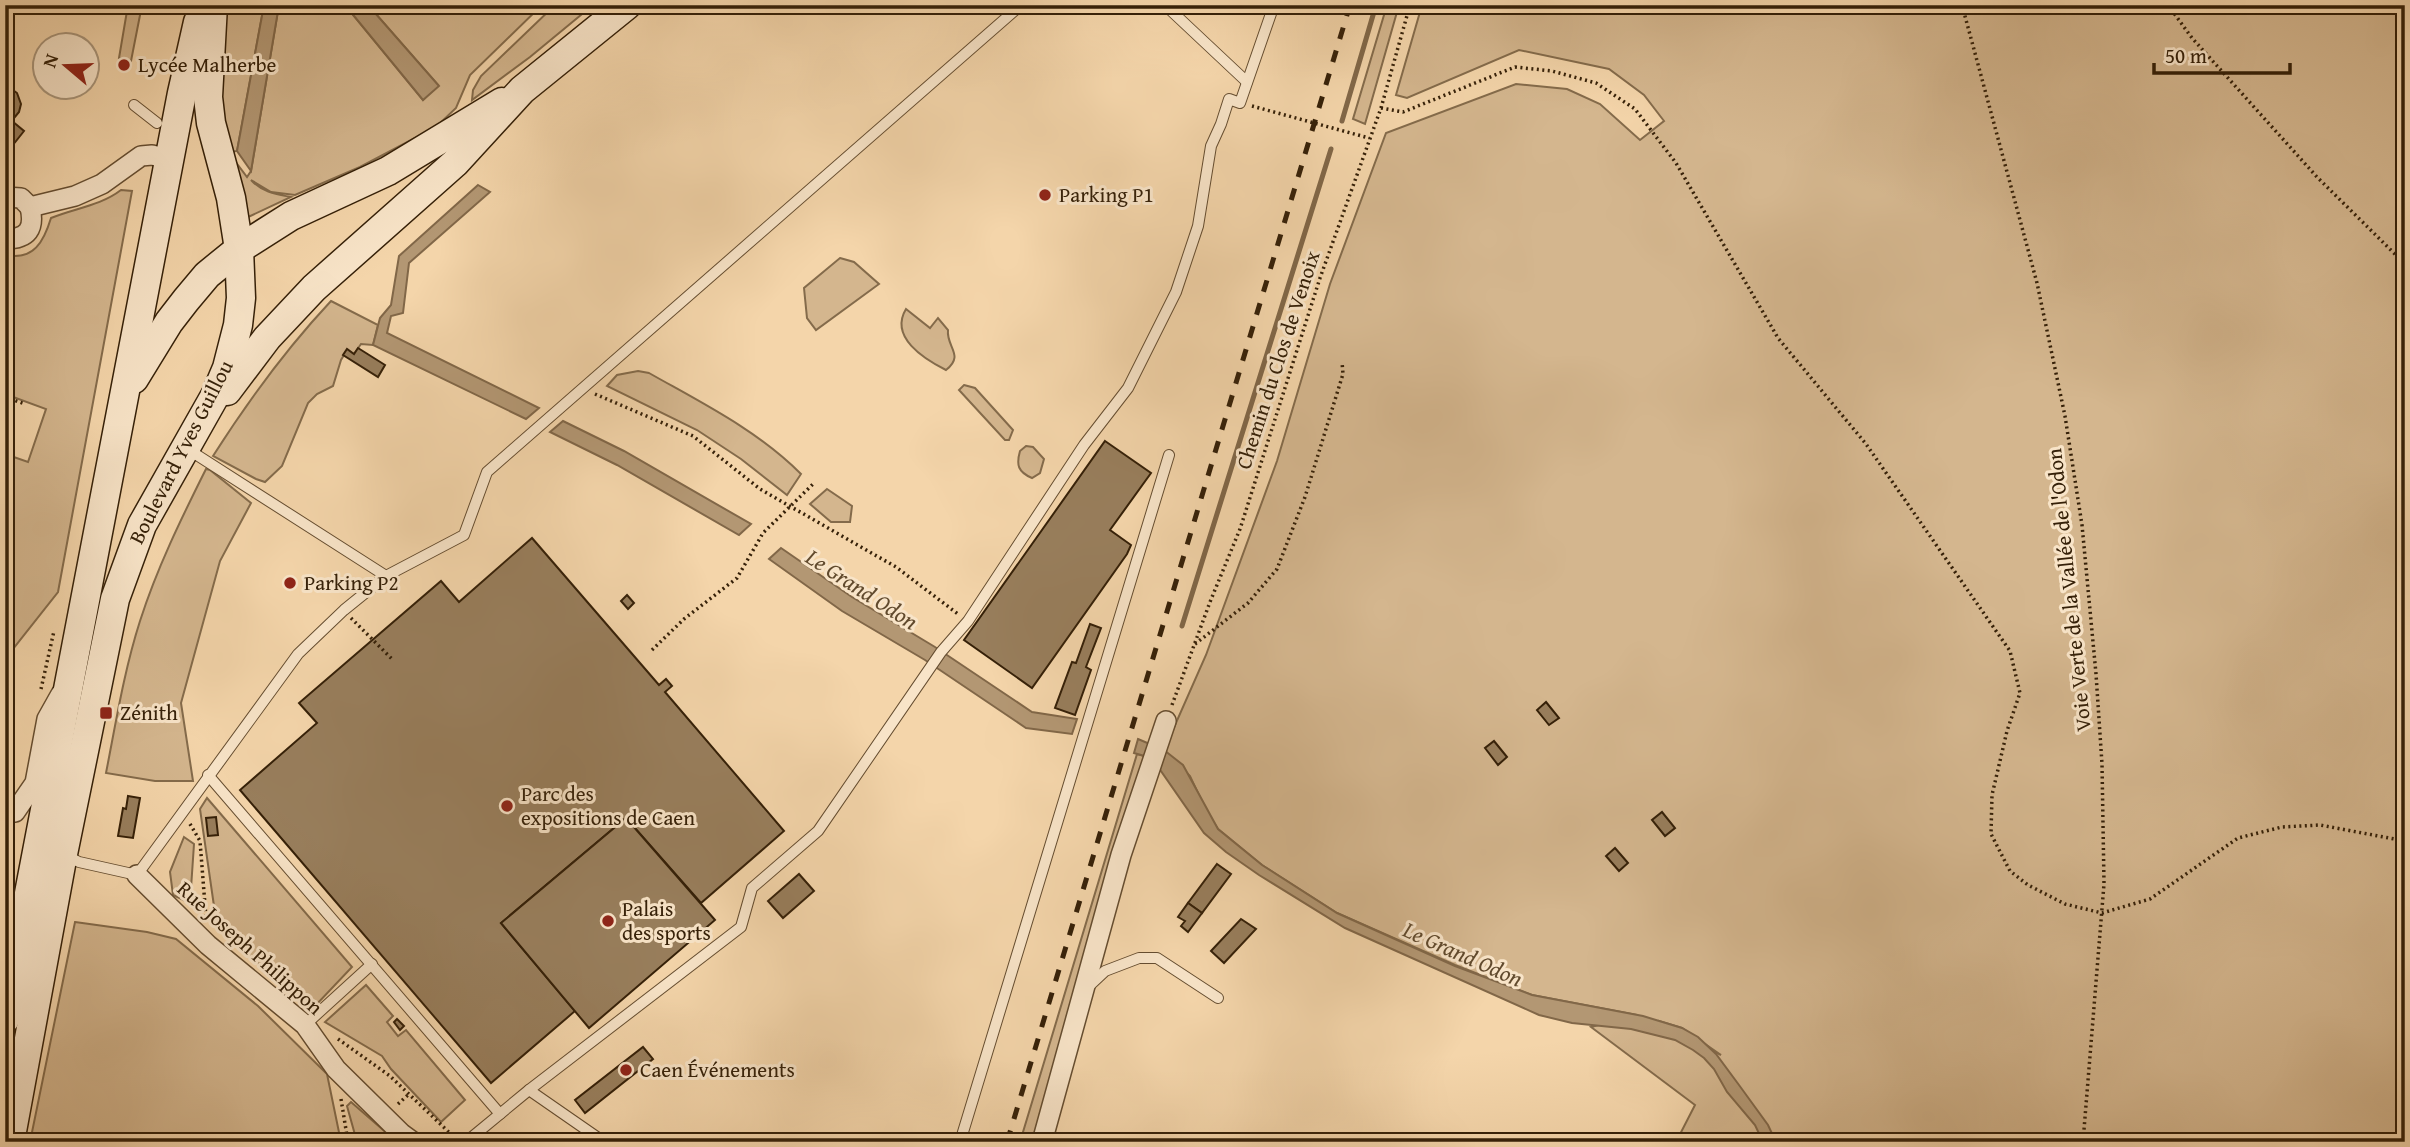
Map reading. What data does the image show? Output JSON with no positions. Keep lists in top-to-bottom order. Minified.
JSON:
{"streets":{"main road":["Boulevard Yves Guillou"],"street":["Rue Joseph Philippon"],"path":["Chemin du Clos de Venoix","Voie Verte de la Vallée de l'Odon"]},"water":["Le Grand Odon"],"places":{"other":["Lycée Malherbe","Parking P1","Parking P2","Parc des expositions de Caen","Palais des sports","Caen Événements"],"transit":["Zénith"]},"scale_bar":"50 m","north":"left"}
